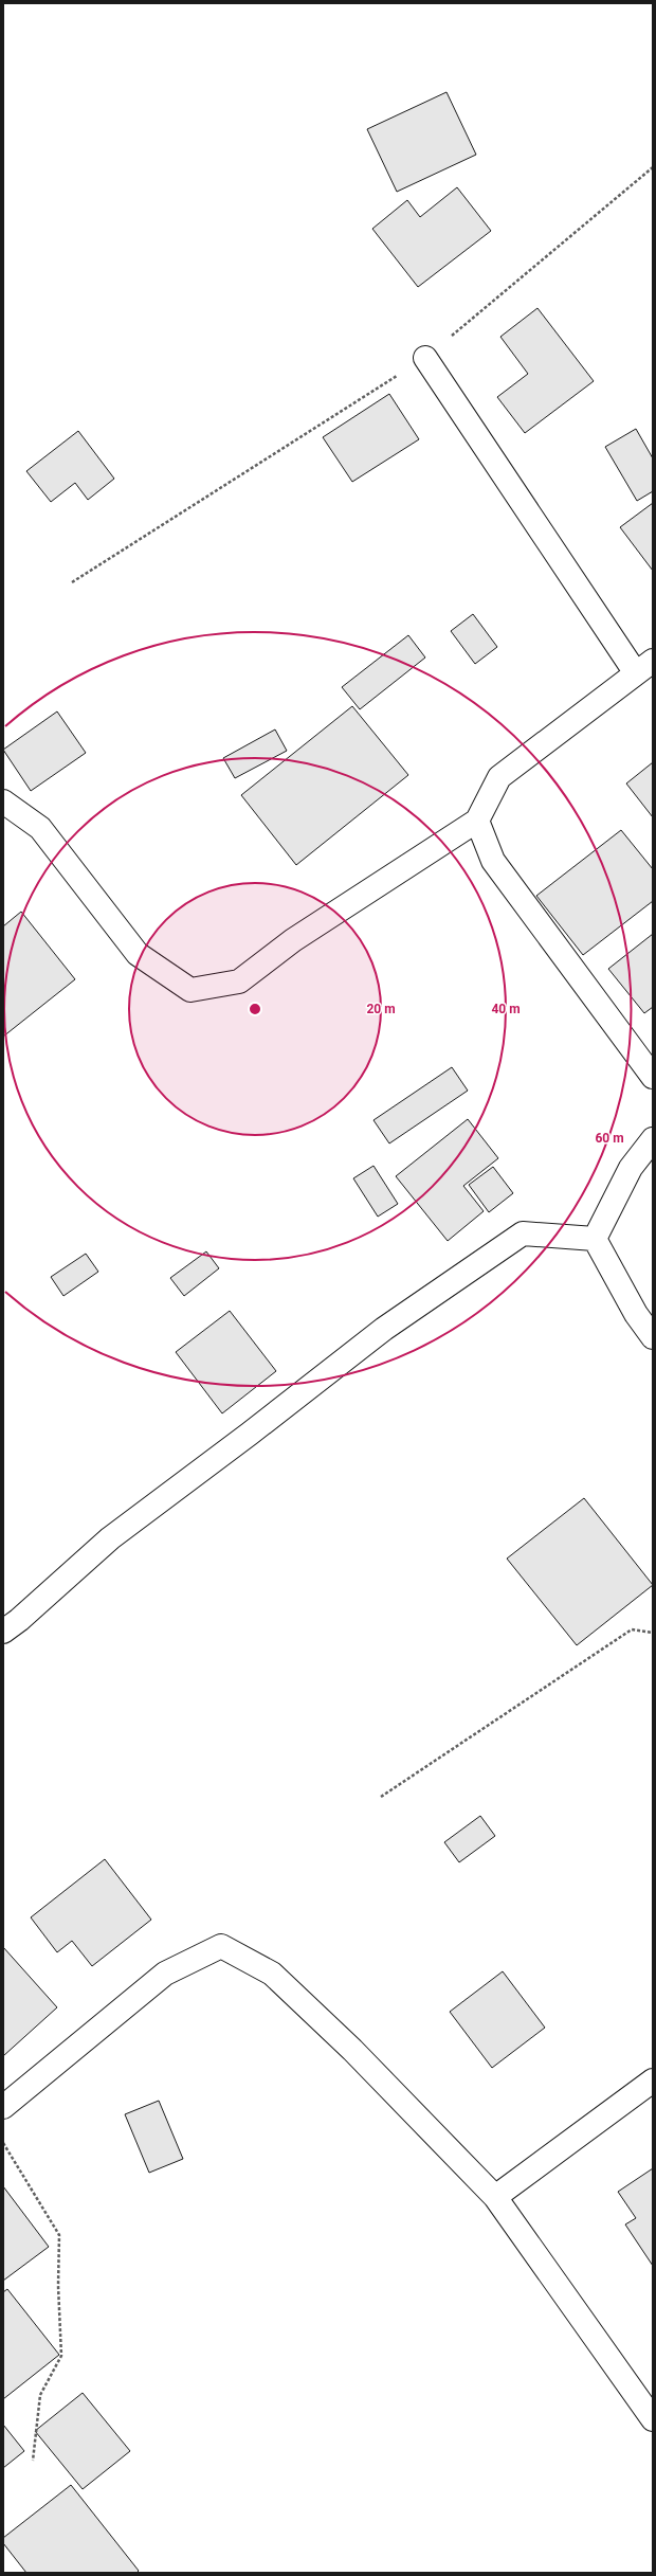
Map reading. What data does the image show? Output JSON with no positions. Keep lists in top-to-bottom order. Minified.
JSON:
{"rings":["20 m","40 m","60 m"]}
